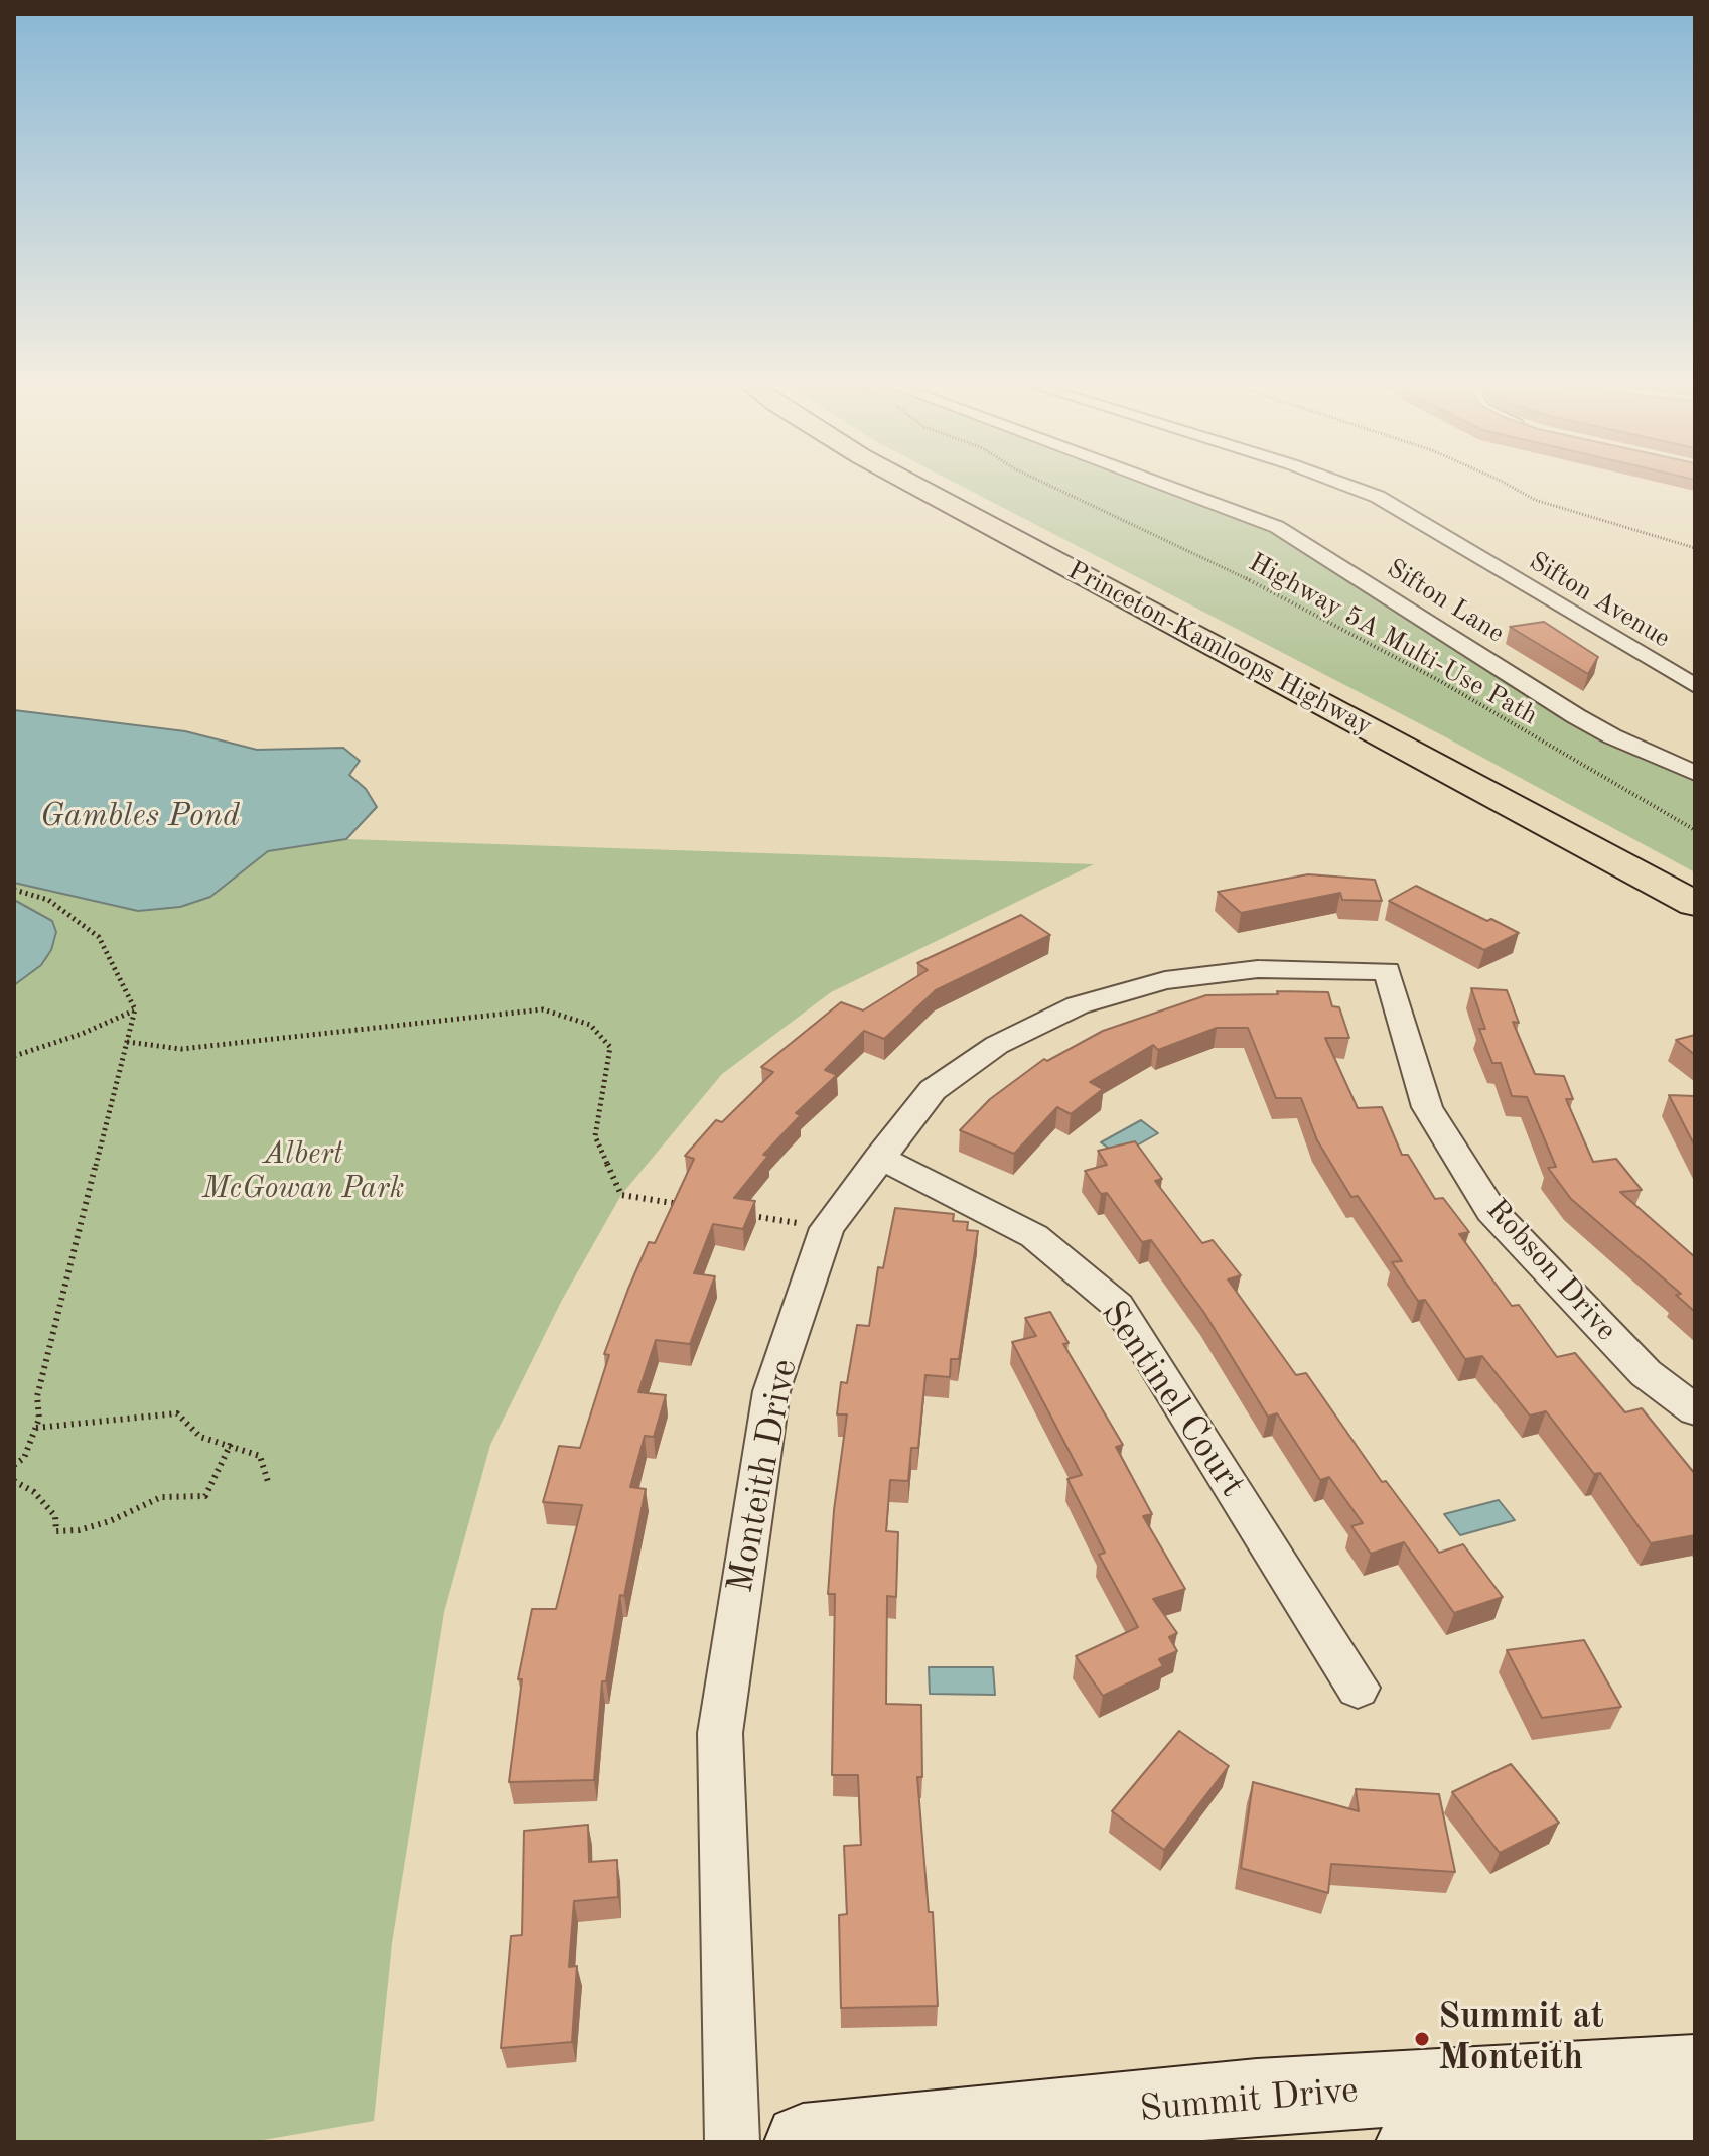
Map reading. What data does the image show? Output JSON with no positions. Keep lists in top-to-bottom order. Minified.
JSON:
{"streets":{"main road":["Princeton-Kamloops Highway","Summit Drive"],"street":["Sifton Avenue","Sifton Lane","Robson Drive","Sentinel Court","Monteith Drive"],"path":["Highway 5A Multi-Use Path"]},"crossings":[["Robson Drive","Monteith Drive"],["Sentinel Court","Monteith Drive"]],"water":["Gambles Pond"],"parks":["Albert McGowan Park"],"places":["Summit at Monteith"]}
